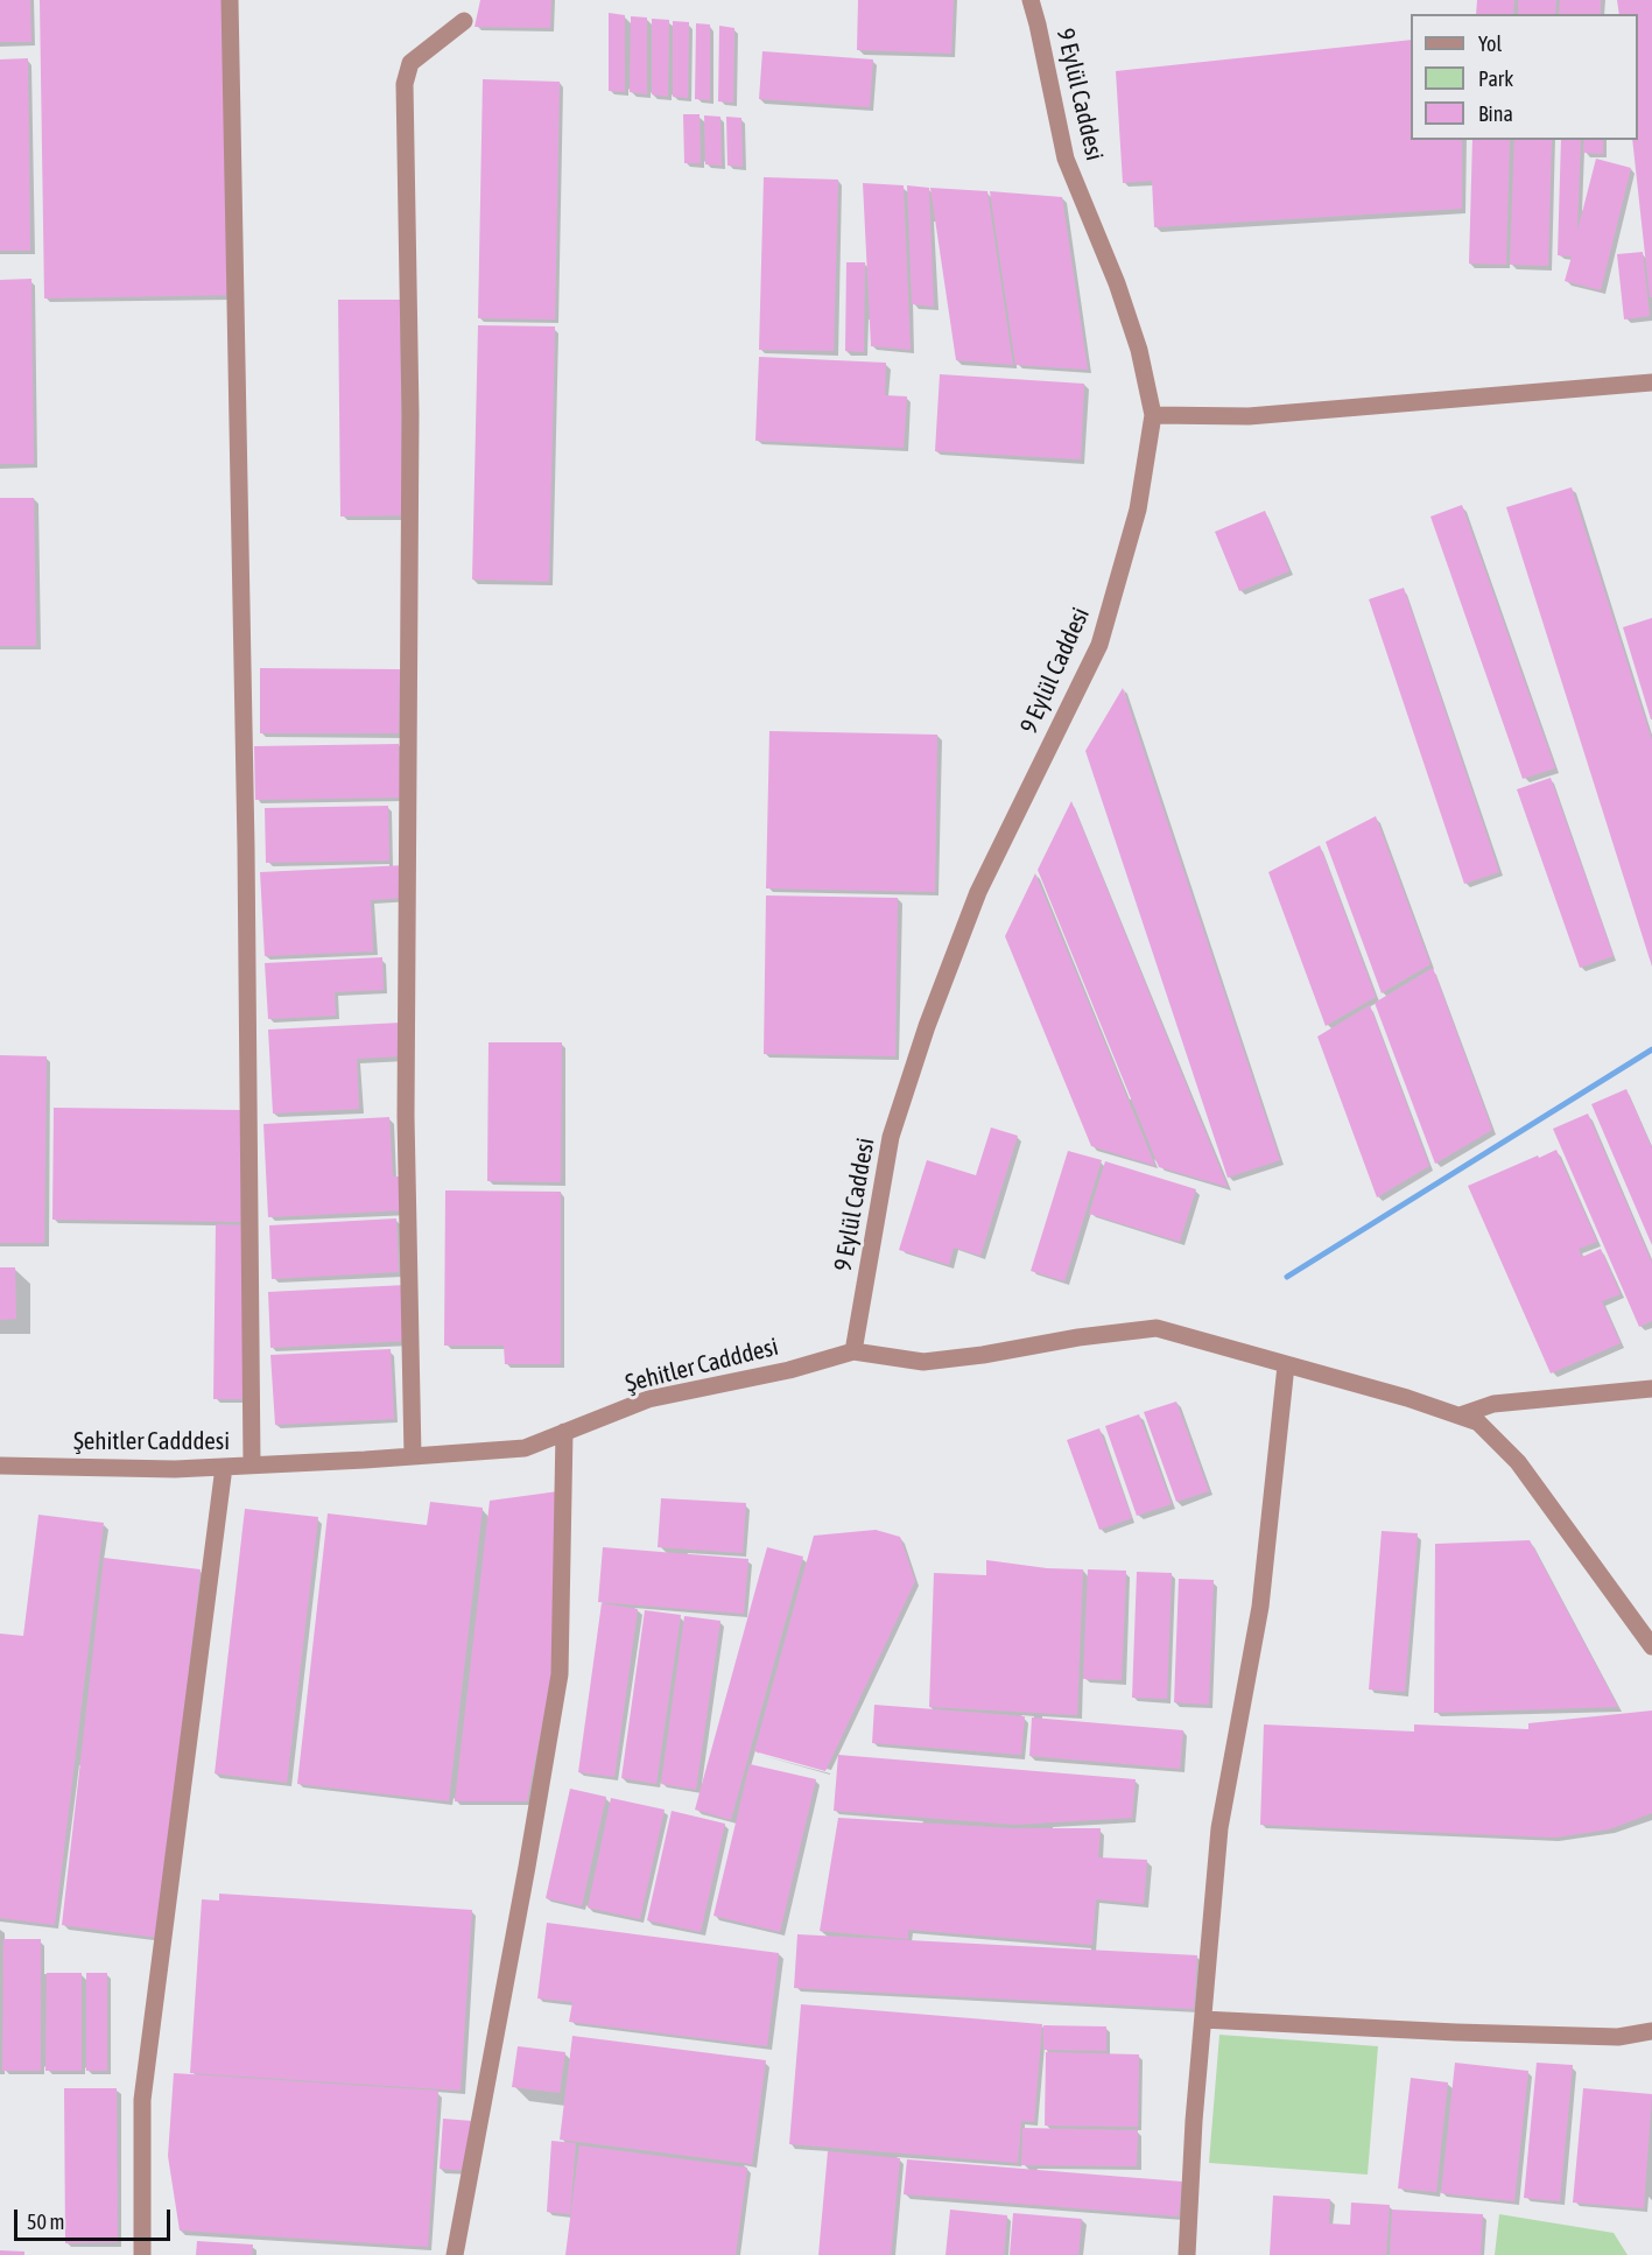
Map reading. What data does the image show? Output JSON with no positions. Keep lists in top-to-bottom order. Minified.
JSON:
{"streets":{"street":["9 Eylül Caddesi","Şehitler Cadddesi"]},"crossings":[["9 Eylül Caddesi","Şehitler Cadddesi"]],"legend":["Yol","Park","Bina"],"scale_bar":"50 m"}
